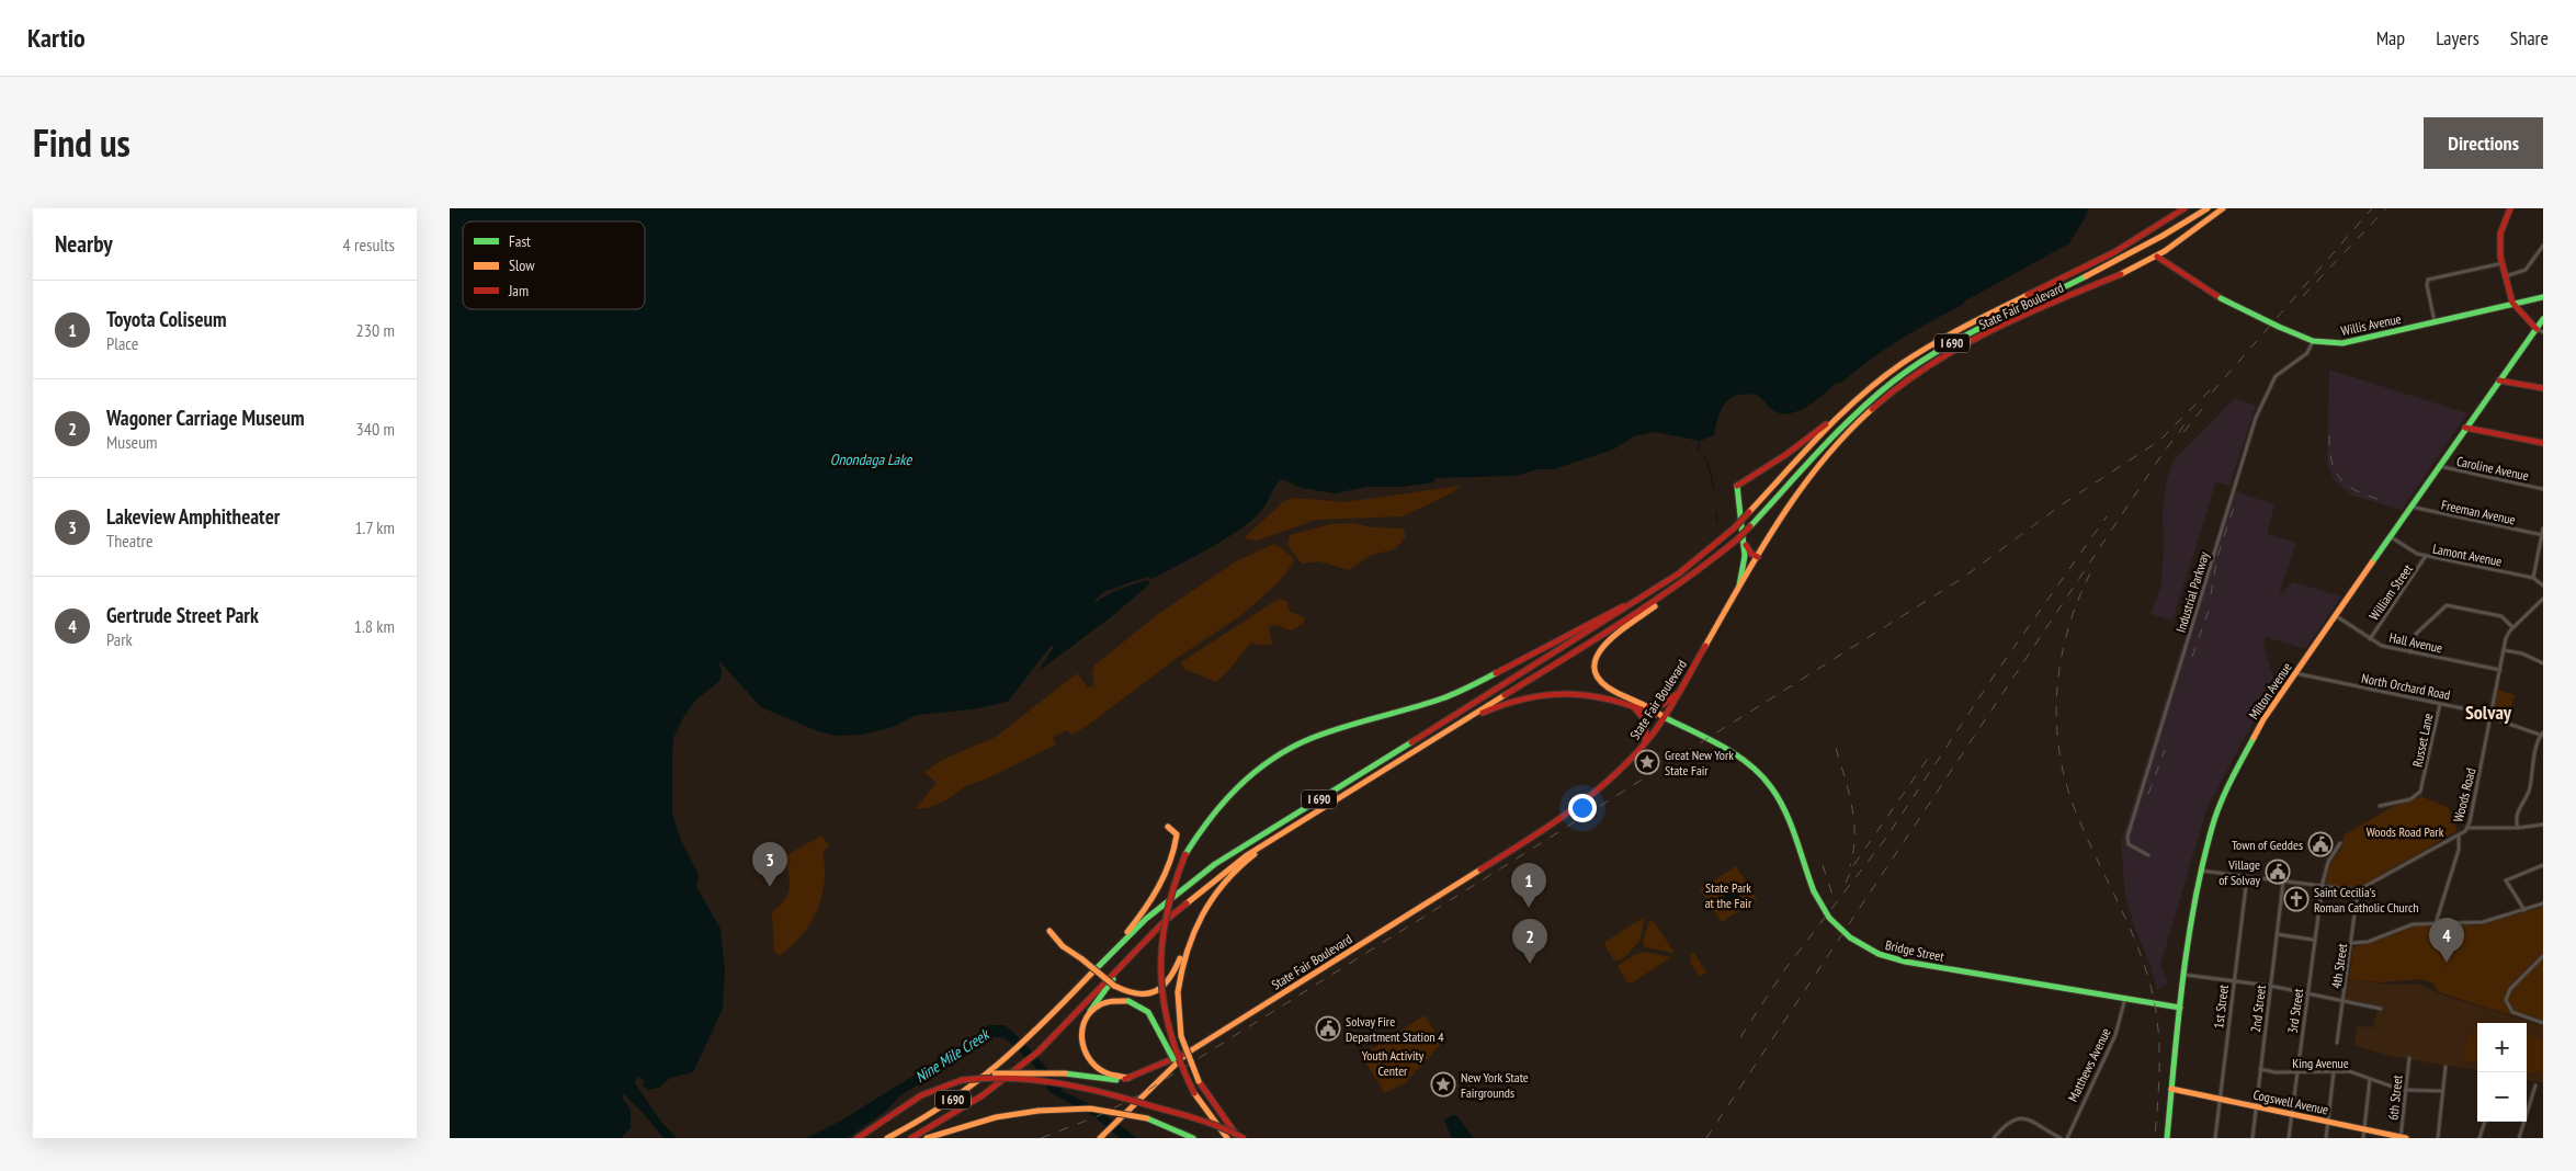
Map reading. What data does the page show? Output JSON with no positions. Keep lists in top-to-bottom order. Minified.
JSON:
{"streets":{"main road":["State Fair Boulevard","Willis Avenue","I 690","Milton Avenue","Bridge Street","Cogswell Avenue"],"street":["Caroline Avenue","Freeman Avenue","Lamont Avenue","Industrial Parkway","William Street","Hall Avenue","North Orchard Road","Russet Lane","Woods Road","4th Street","1st Street","2nd Street","3rd Street","King Avenue","Matthews Avenue","6th Street"]},"crossings":[["State Fair Boulevard","Willis Avenue"],["State Fair Boulevard","Bridge Street"],["Willis Avenue","Industrial Parkway"],["Caroline Avenue","Milton Avenue"],["Freeman Avenue","Milton Avenue"],["Lamont Avenue","William Street"],["Lamont Avenue","Milton Avenue"],["William Street","Hall Avenue"],["Hall Avenue","Milton Avenue"],["Hall Avenue","Woods Road"],["North Orchard Road","Milton Avenue"],["North Orchard Road","Russet Lane"],["North Orchard Road","Woods Road"],["Milton Avenue","Bridge Street"],["Milton Avenue","Cogswell Avenue"],["Woods Road","4th Street"],["Bridge Street","Matthews Avenue"],["1st Street","Cogswell Avenue"],["2nd Street","King Avenue"],["2nd Street","Cogswell Avenue"],["3rd Street","King Avenue"],["3rd Street","Cogswell Avenue"],["King Avenue","6th Street"],["6th Street","Cogswell Avenue"]],"districts":["Solvay"],"water":["Onondaga Lake","Nine Mile Creek"],"parks":["Woods Road Park","State Park at the Fair","Youth Activity Center"],"places":{"place":["Great New York State Fair","New York State Fairgrounds"],"public building":["Town of Geddes","Village of Solvay","Solvay Fire Department Station 4"],"church":["Saint Cecilia's Roman Catholic Church"]},"legend":["Fast","Slow","Jam"],"page":{"header":"Kartio","nav":["Map","Layers","Share"],"title":"Find us","buttons":"Directions","heading":["Nearby","4 results"],"list":[{"mark":"1","name":"Toyota Coliseum","note":"Place","value":"230 m"},{"mark":"2","name":"Wagoner Carriage Museum","note":"Museum","value":"340 m"},{"mark":"3","name":"Lakeview Amphitheater","note":"Theatre","value":"1.7 km"},{"mark":"4","name":"Gertrude Street Park","note":"Park","value":"1.8 km"}],"pins":["3","1","4","2"],"map_buttons":["+","−"]}}
